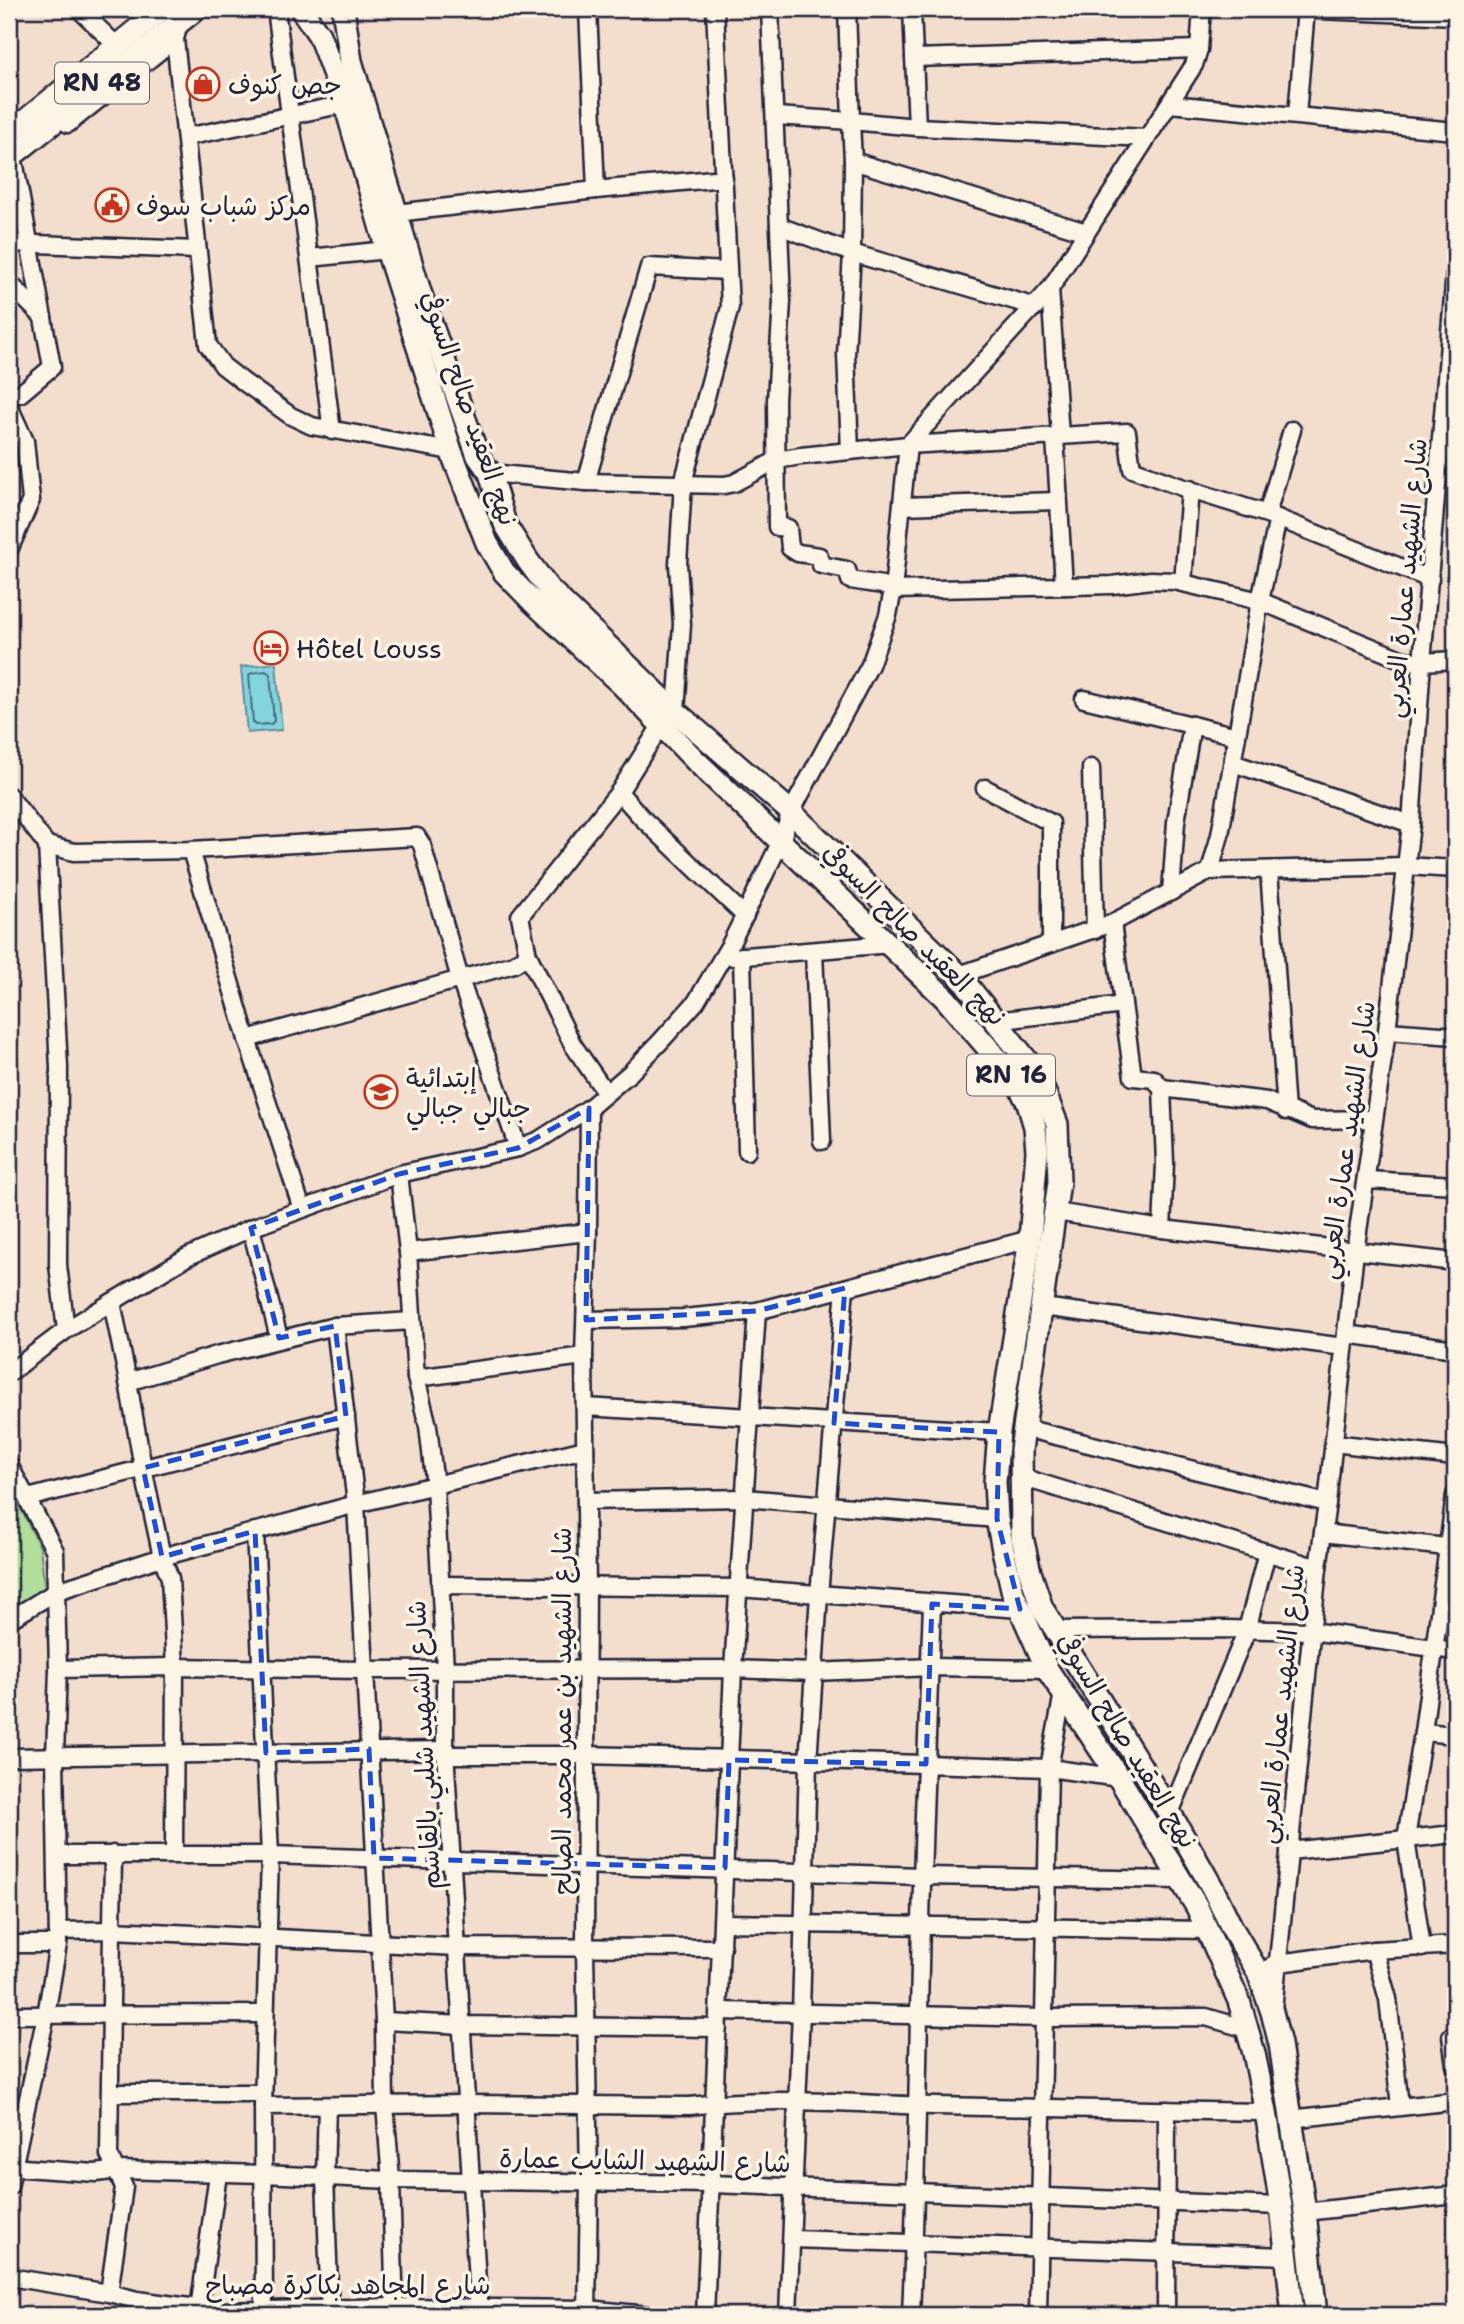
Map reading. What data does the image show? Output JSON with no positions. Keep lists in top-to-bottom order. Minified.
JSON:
{"streets":{"main road":["RN 48","نهج العقيد صالح السوفي","RN 16"],"street":["شارع الشهيد عمارة العربي","شارع الشهيد بن عمر محمد الصالح","شارع الشهيد شلبي بالقاسم","شارع الشهيد الشايب عمارة","شارع المجاهد بكاكرة مصباح"]},"crossings":[["نهج العقيد صالح السوفي","شارع الشهيد عمارة العربي"],["نهج العقيد صالح السوفي","شارع الشهيد الشايب عمارة"],["شارع الشهيد بن عمر محمد الصالح","شارع الشهيد الشايب عمارة"],["شارع الشهيد بن عمر محمد الصالح","شارع المجاهد بكاكرة مصباح"],["شارع الشهيد شلبي بالقاسم","شارع الشهيد الشايب عمارة"],["شارع الشهيد شلبي بالقاسم","شارع المجاهد بكاكرة مصباح"]],"places":{"shop":["جص كنوف"],"public building":["مركز شباب سوف"],"hotel":["Hôtel Louss"],"school or university":["إبتدائية جبالي جبالي"]}}
